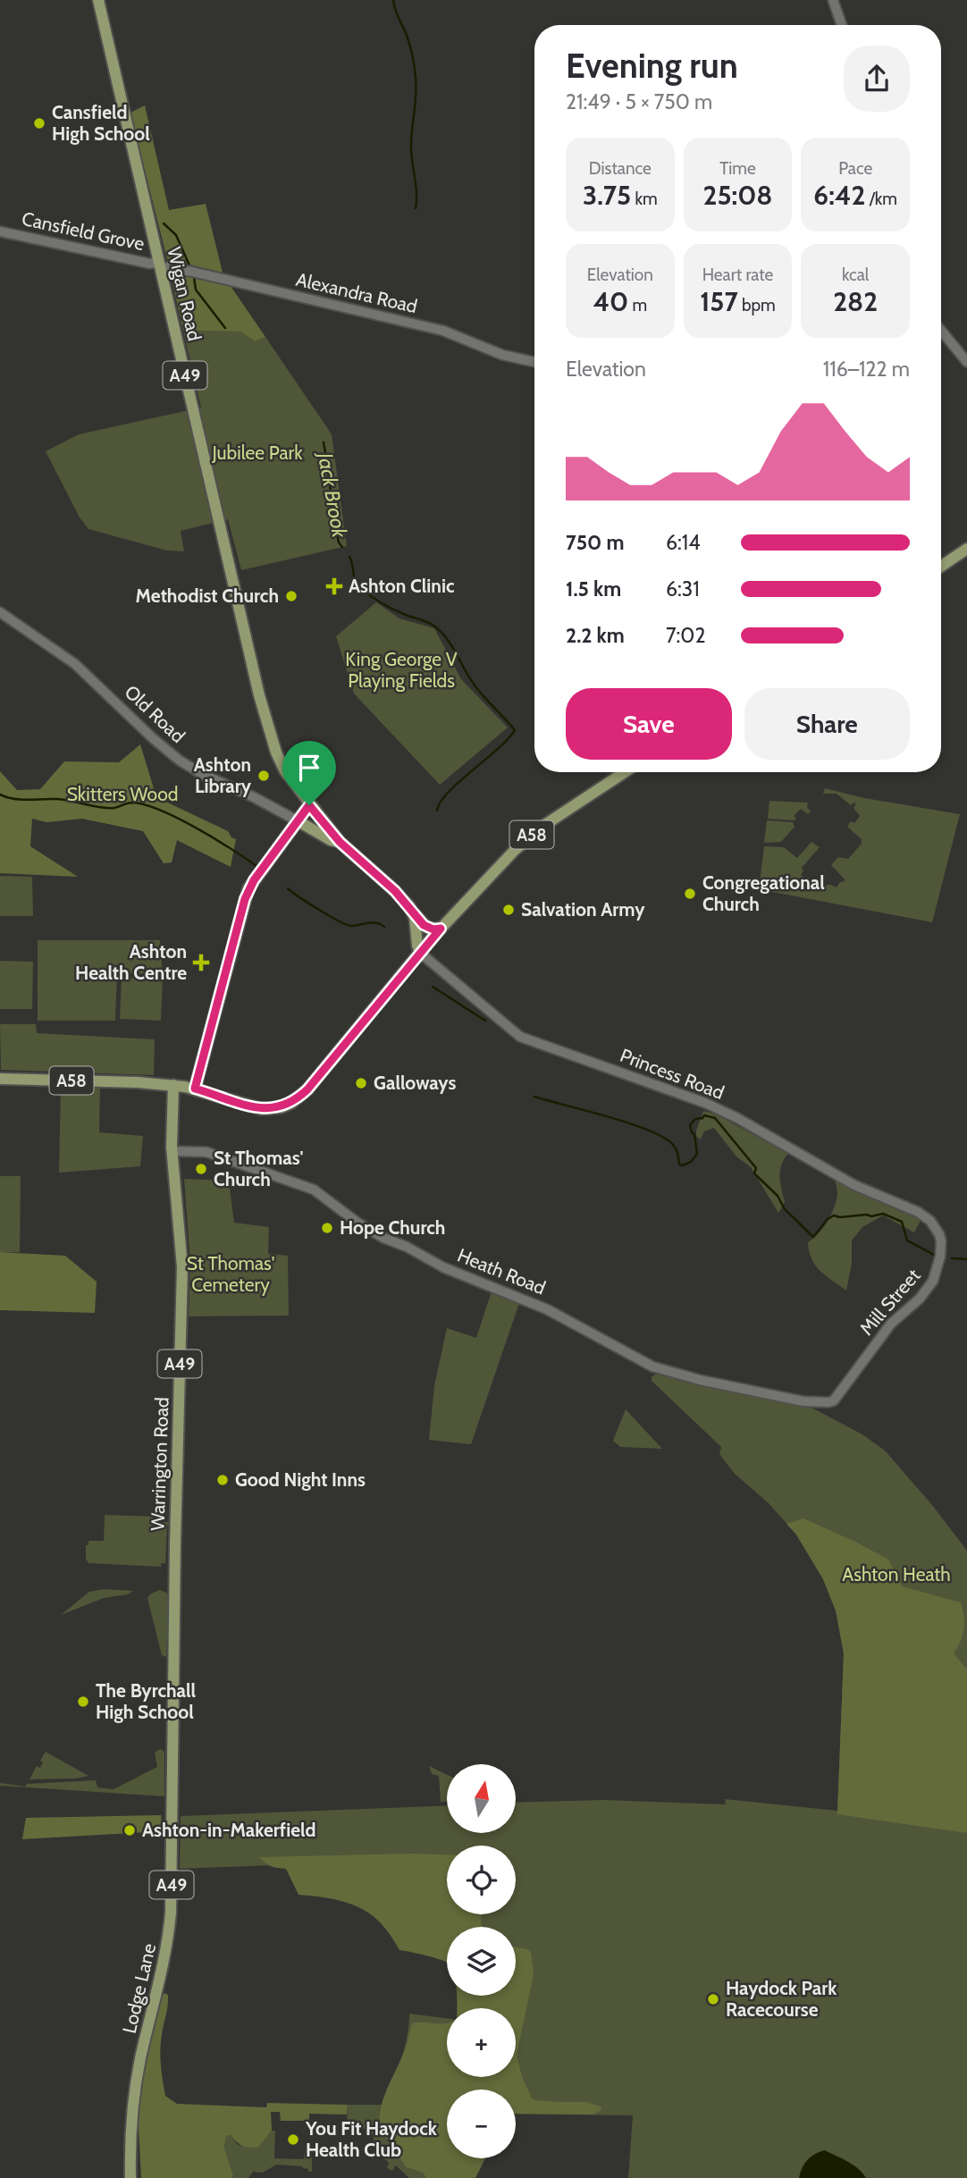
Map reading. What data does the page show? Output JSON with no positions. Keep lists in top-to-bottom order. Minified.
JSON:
{"streets":{"main road":["Wigan Road","A49","A58","Warrington Road","Lodge Lane"],"street":["Cansfield Grove","Alexandra Road","Old Road","Princess Road","Heath Road","Mill Street"]},"crossings":[["Cansfield Grove","Alexandra Road"],["Cansfield Grove","Wigan Road"],["Alexandra Road","Wigan Road"],["Wigan Road","Old Road"],["Wigan Road","A58"],["A58","Princess Road"],["A58","Warrington Road"],["Princess Road","Mill Street"],["Heath Road","Mill Street"],["Heath Road","Warrington Road"],["Warrington Road","Lodge Lane"]],"water":["Jack Brook"],"parks":["Jubilee Park","King George V Playing Fields","Skitters Wood","St Thomas' Cemetery","Ashton Heath"],"places":{"other":["Cansfield High School","Methodist Church","Ashton Library","Congregational Church","Salvation Army","Galloways","St Thomas' Church","Hope Church","Good Night Inns","The Byrchall High School","Ashton-in-Makerfield","Haydock Park Racecourse","You Fit Haydock Health Club"],"health":["Ashton Clinic","Ashton Health Centre"]},"north":"top","page":{"heading":["Evening run","21:49 · 5 × 750 m"],"stats":[["Distance","3.75 km"],["Time","25:08"],["Pace","6:42 /km"],["Elevation","40 m"],["Heart rate","157 bpm"],["kcal","282"]],"chart":["Elevation","116–122 m"],"list":[{"name":"750 m","note":"6:14"},{"name":"1.5 km","note":"6:31"},{"name":"2.2 km","note":"7:02"}],"buttons":["Save","Share"],"map_buttons":["+","−"]}}
